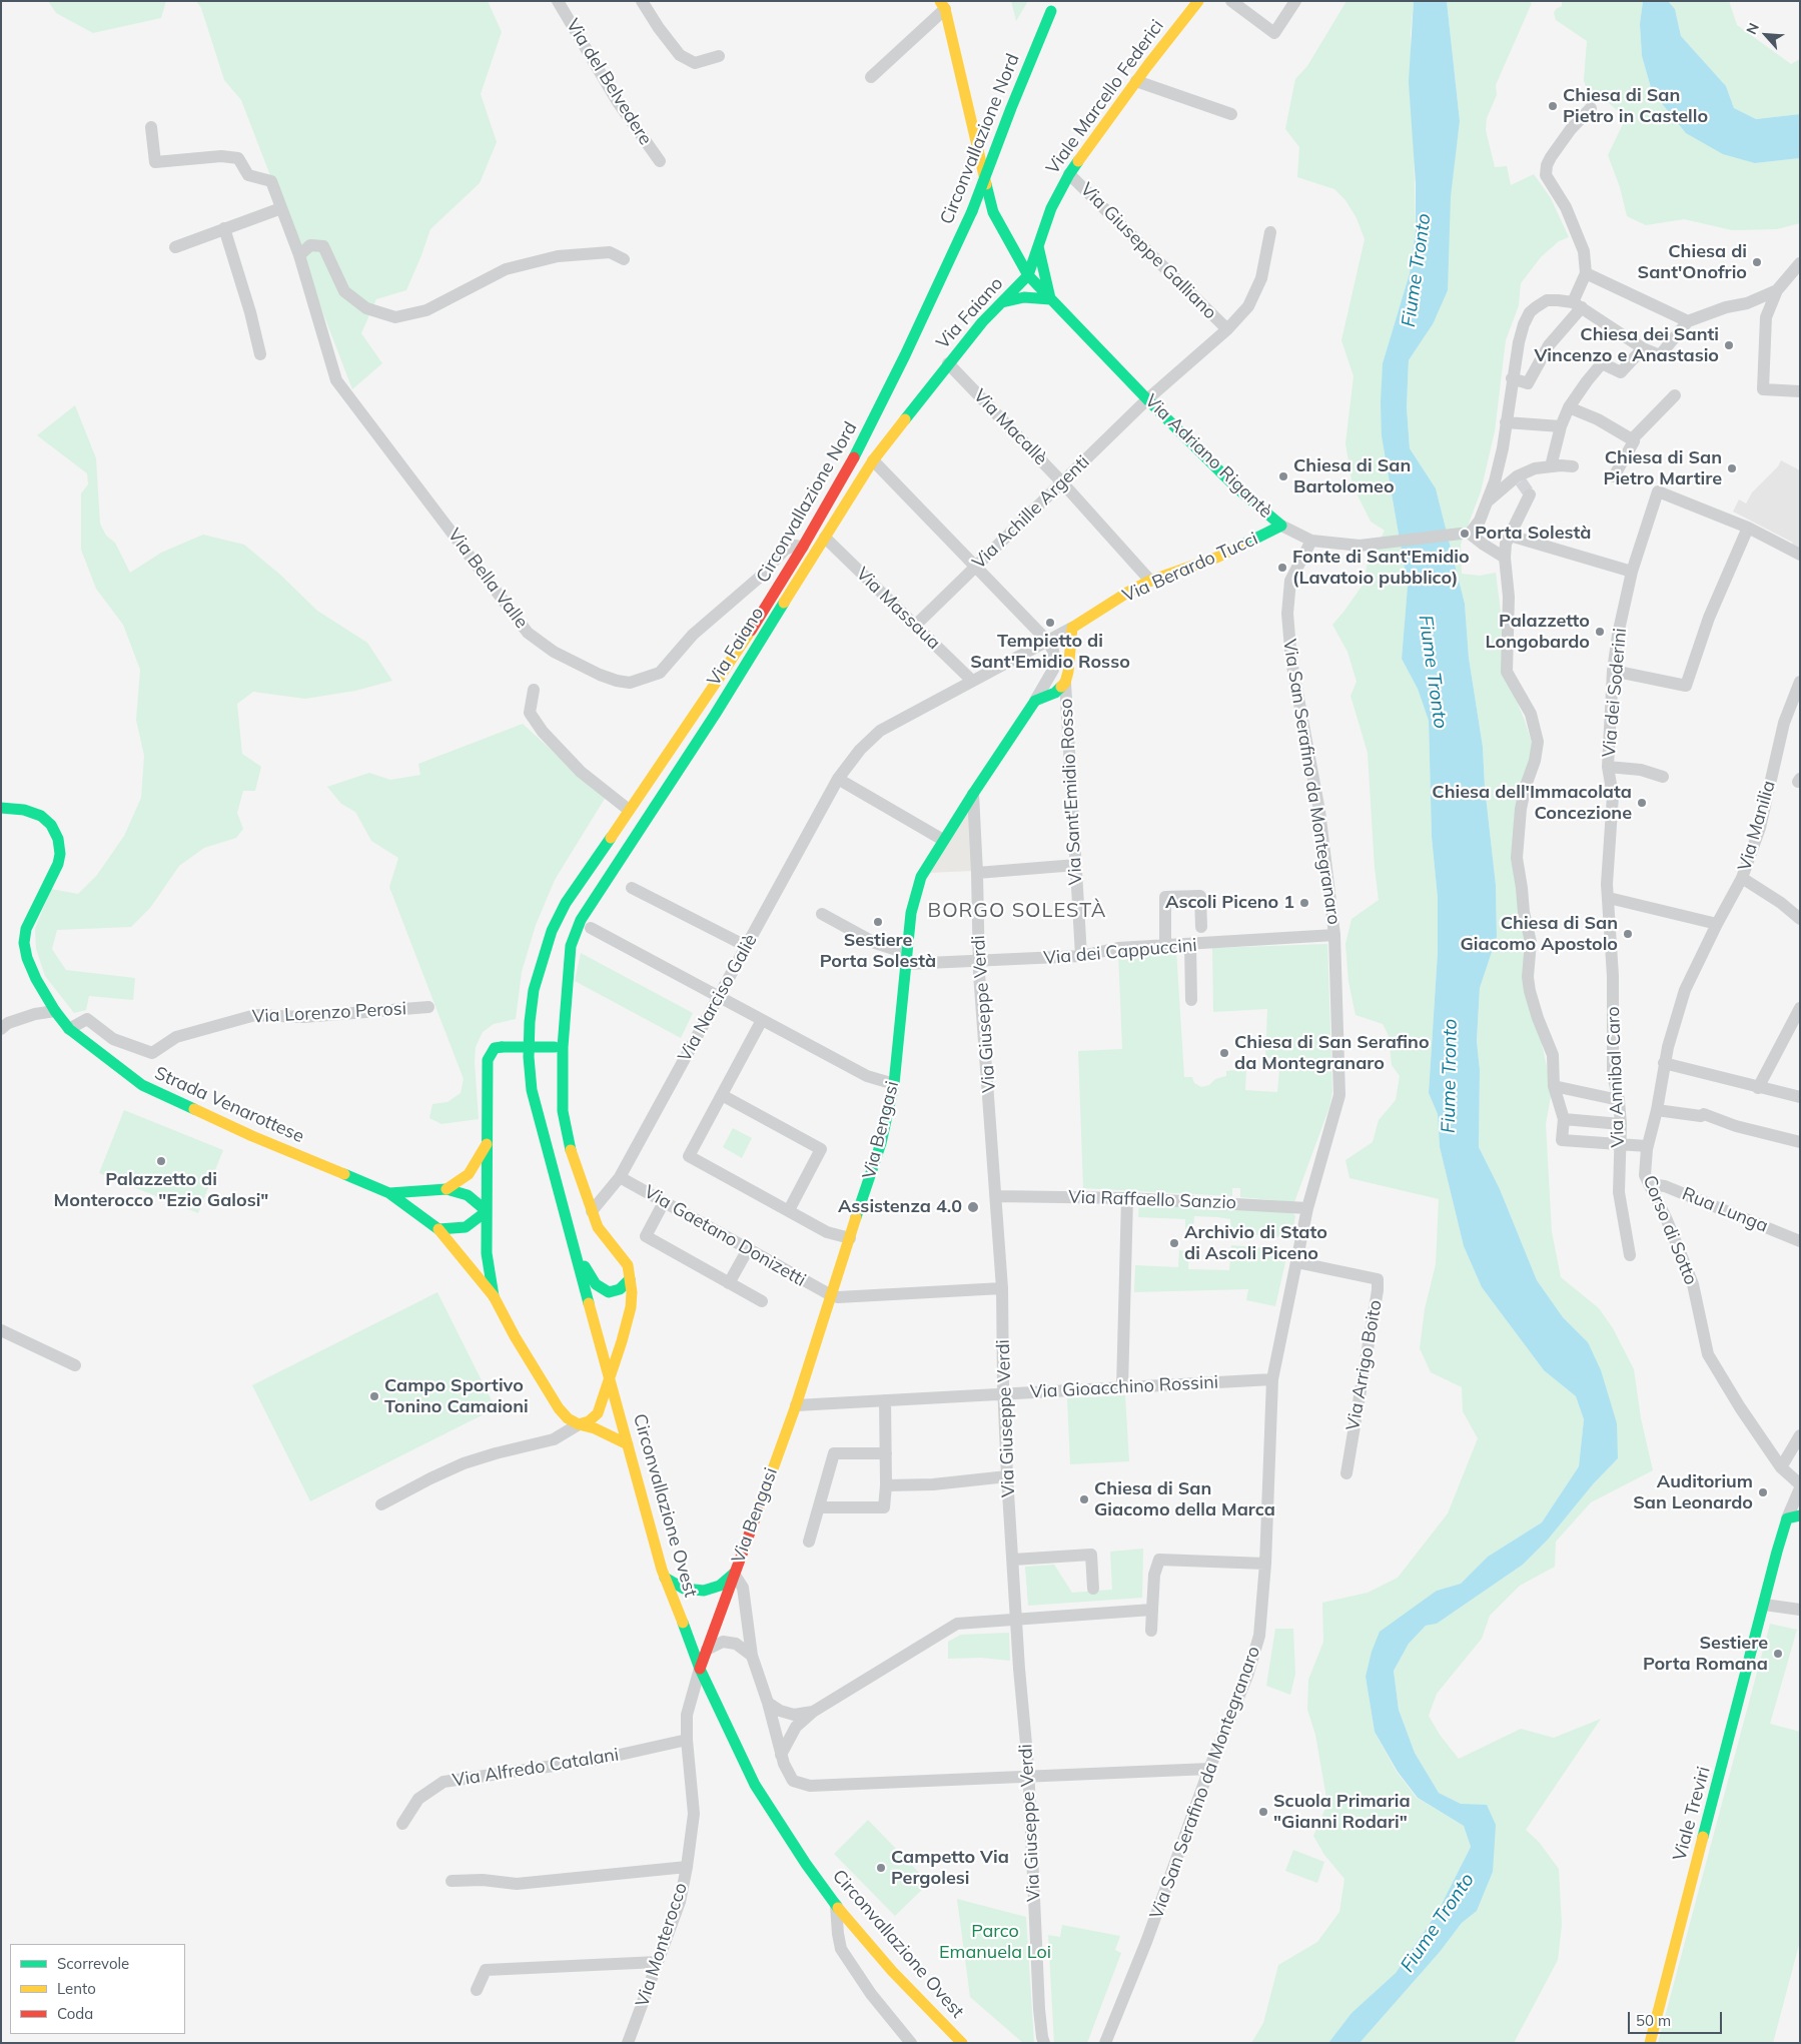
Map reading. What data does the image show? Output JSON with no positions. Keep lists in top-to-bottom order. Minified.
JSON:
{"streets":{"main road":["Viale Marcello Federici","Circonvallazione Nord","Via Faiano","Via Adriano Rigantè","Via Berardo Tucci","Via Sant'Emidio Rosso","Strada Venarottese","Via Bengasi","Circonvallazione Ovest","Viale Treviri"],"street":["Via del Belvedere","Via Giuseppe Galliano","Via Macallè","Via Achille Argenti","Via Bella Valle","Via Massaua","Via dei Soderini","Via San Serafino da Montegranaro","Via Manilia","Via dei Cappuccini","Via Narciso Galiè","Via Lorenzo Perosi","Via Giuseppe Verdi","Via Annibal Caro","Via Raffaello Sanzio","Rua Lunga","Corso di Sotto","Via Gaetano Donizetti","Via Arrigo Boito","Via Gioacchino Rossini","Via Alfredo Catalani","Via Monterocco"]},"crossings":[["Viale Marcello Federici","Via Giuseppe Galliano"],["Viale Marcello Federici","Via Faiano"],["Viale Marcello Federici","Via Adriano Rigantè"],["Circonvallazione Nord","Via Bella Valle"],["Circonvallazione Nord","Circonvallazione Ovest"],["Via Giuseppe Galliano","Via Achille Argenti"],["Via Faiano","Via Macallè"],["Via Faiano","Via Adriano Rigantè"],["Via Faiano","Via Massaua"],["Via Faiano","Strada Venarottese"],["Via Macallè","Via Achille Argenti"],["Via Macallè","Via Berardo Tucci"],["Via Adriano Rigantè","Via Achille Argenti"],["Via Adriano Rigantè","Via Berardo Tucci"],["Via Adriano Rigantè","Via San Serafino da Montegranaro"],["Via Achille Argenti","Via Massaua"],["Via Berardo Tucci","Via Massaua"],["Via Berardo Tucci","Via Sant'Emidio Rosso"],["Via Berardo Tucci","Via Narciso Galiè"],["Via Berardo Tucci","Via Bengasi"],["Via Massaua","Via Narciso Galiè"],["Via dei Soderini","Via Annibal Caro"],["Via San Serafino da Montegranaro","Via dei Cappuccini"],["Via San Serafino da Montegranaro","Via Raffaello Sanzio"],["Via San Serafino da Montegranaro","Via Arrigo Boito"],["Via San Serafino da Montegranaro","Via Gioacchino Rossini"],["Via Sant'Emidio Rosso","Via dei Cappuccini"],["Via Manilia","Corso di Sotto"],["Via dei Cappuccini","Via Giuseppe Verdi"],["Via dei Cappuccini","Via Bengasi"],["Via Narciso Galiè","Via Gaetano Donizetti"],["Via Lorenzo Perosi","Strada Venarottese"],["Via Giuseppe Verdi","Via Bengasi"],["Via Giuseppe Verdi","Via Raffaello Sanzio"],["Via Giuseppe Verdi","Via Gioacchino Rossini"],["Strada Venarottese","Circonvallazione Ovest"],["Via Bengasi","Via Gaetano Donizetti"],["Via Bengasi","Via Gioacchino Rossini"],["Via Bengasi","Circonvallazione Ovest"],["Via Bengasi","Via Monterocco"],["Rua Lunga","Corso di Sotto"],["Circonvallazione Ovest","Via Monterocco"],["Via Alfredo Catalani","Via Monterocco"]],"districts":["BORGO SOLESTÀ"],"water":["Fiume Tronto"],"parks":["Parco Emanuela Loi"],"places":["Chiesa di San Pietro in Castello","Chiesa di Sant'Onofrio","Chiesa dei Santi Vincenzo e Anastasio","Chiesa di San Pietro Martire","Chiesa di San Bartolomeo","Porta Solestà","Fonte di Sant'Emidio (Lavatoio pubblico)","Tempietto di Sant'Emidio Rosso","Palazzetto Longobardo","Chiesa dell'Immacolata Concezione","Ascoli Piceno 1","Sestiere Porta Solestà","Chiesa di San Giacomo Apostolo","Chiesa di San Serafino da Montegranaro","Palazzetto di Monterocco \"Ezio Galosi\"","Assistenza 4.0","Archivio di Stato di Ascoli Piceno","Campo Sportivo Tonino Camaioni","Auditorium San Leonardo","Chiesa di San Giacomo della Marca","Sestiere Porta Romana","Scuola Primaria \"Gianni Rodari\"","Campetto Via Pergolesi"],"legend":["Scorrevole","Lento","Coda"],"scale_bar":"50 m","north":"top left"}
